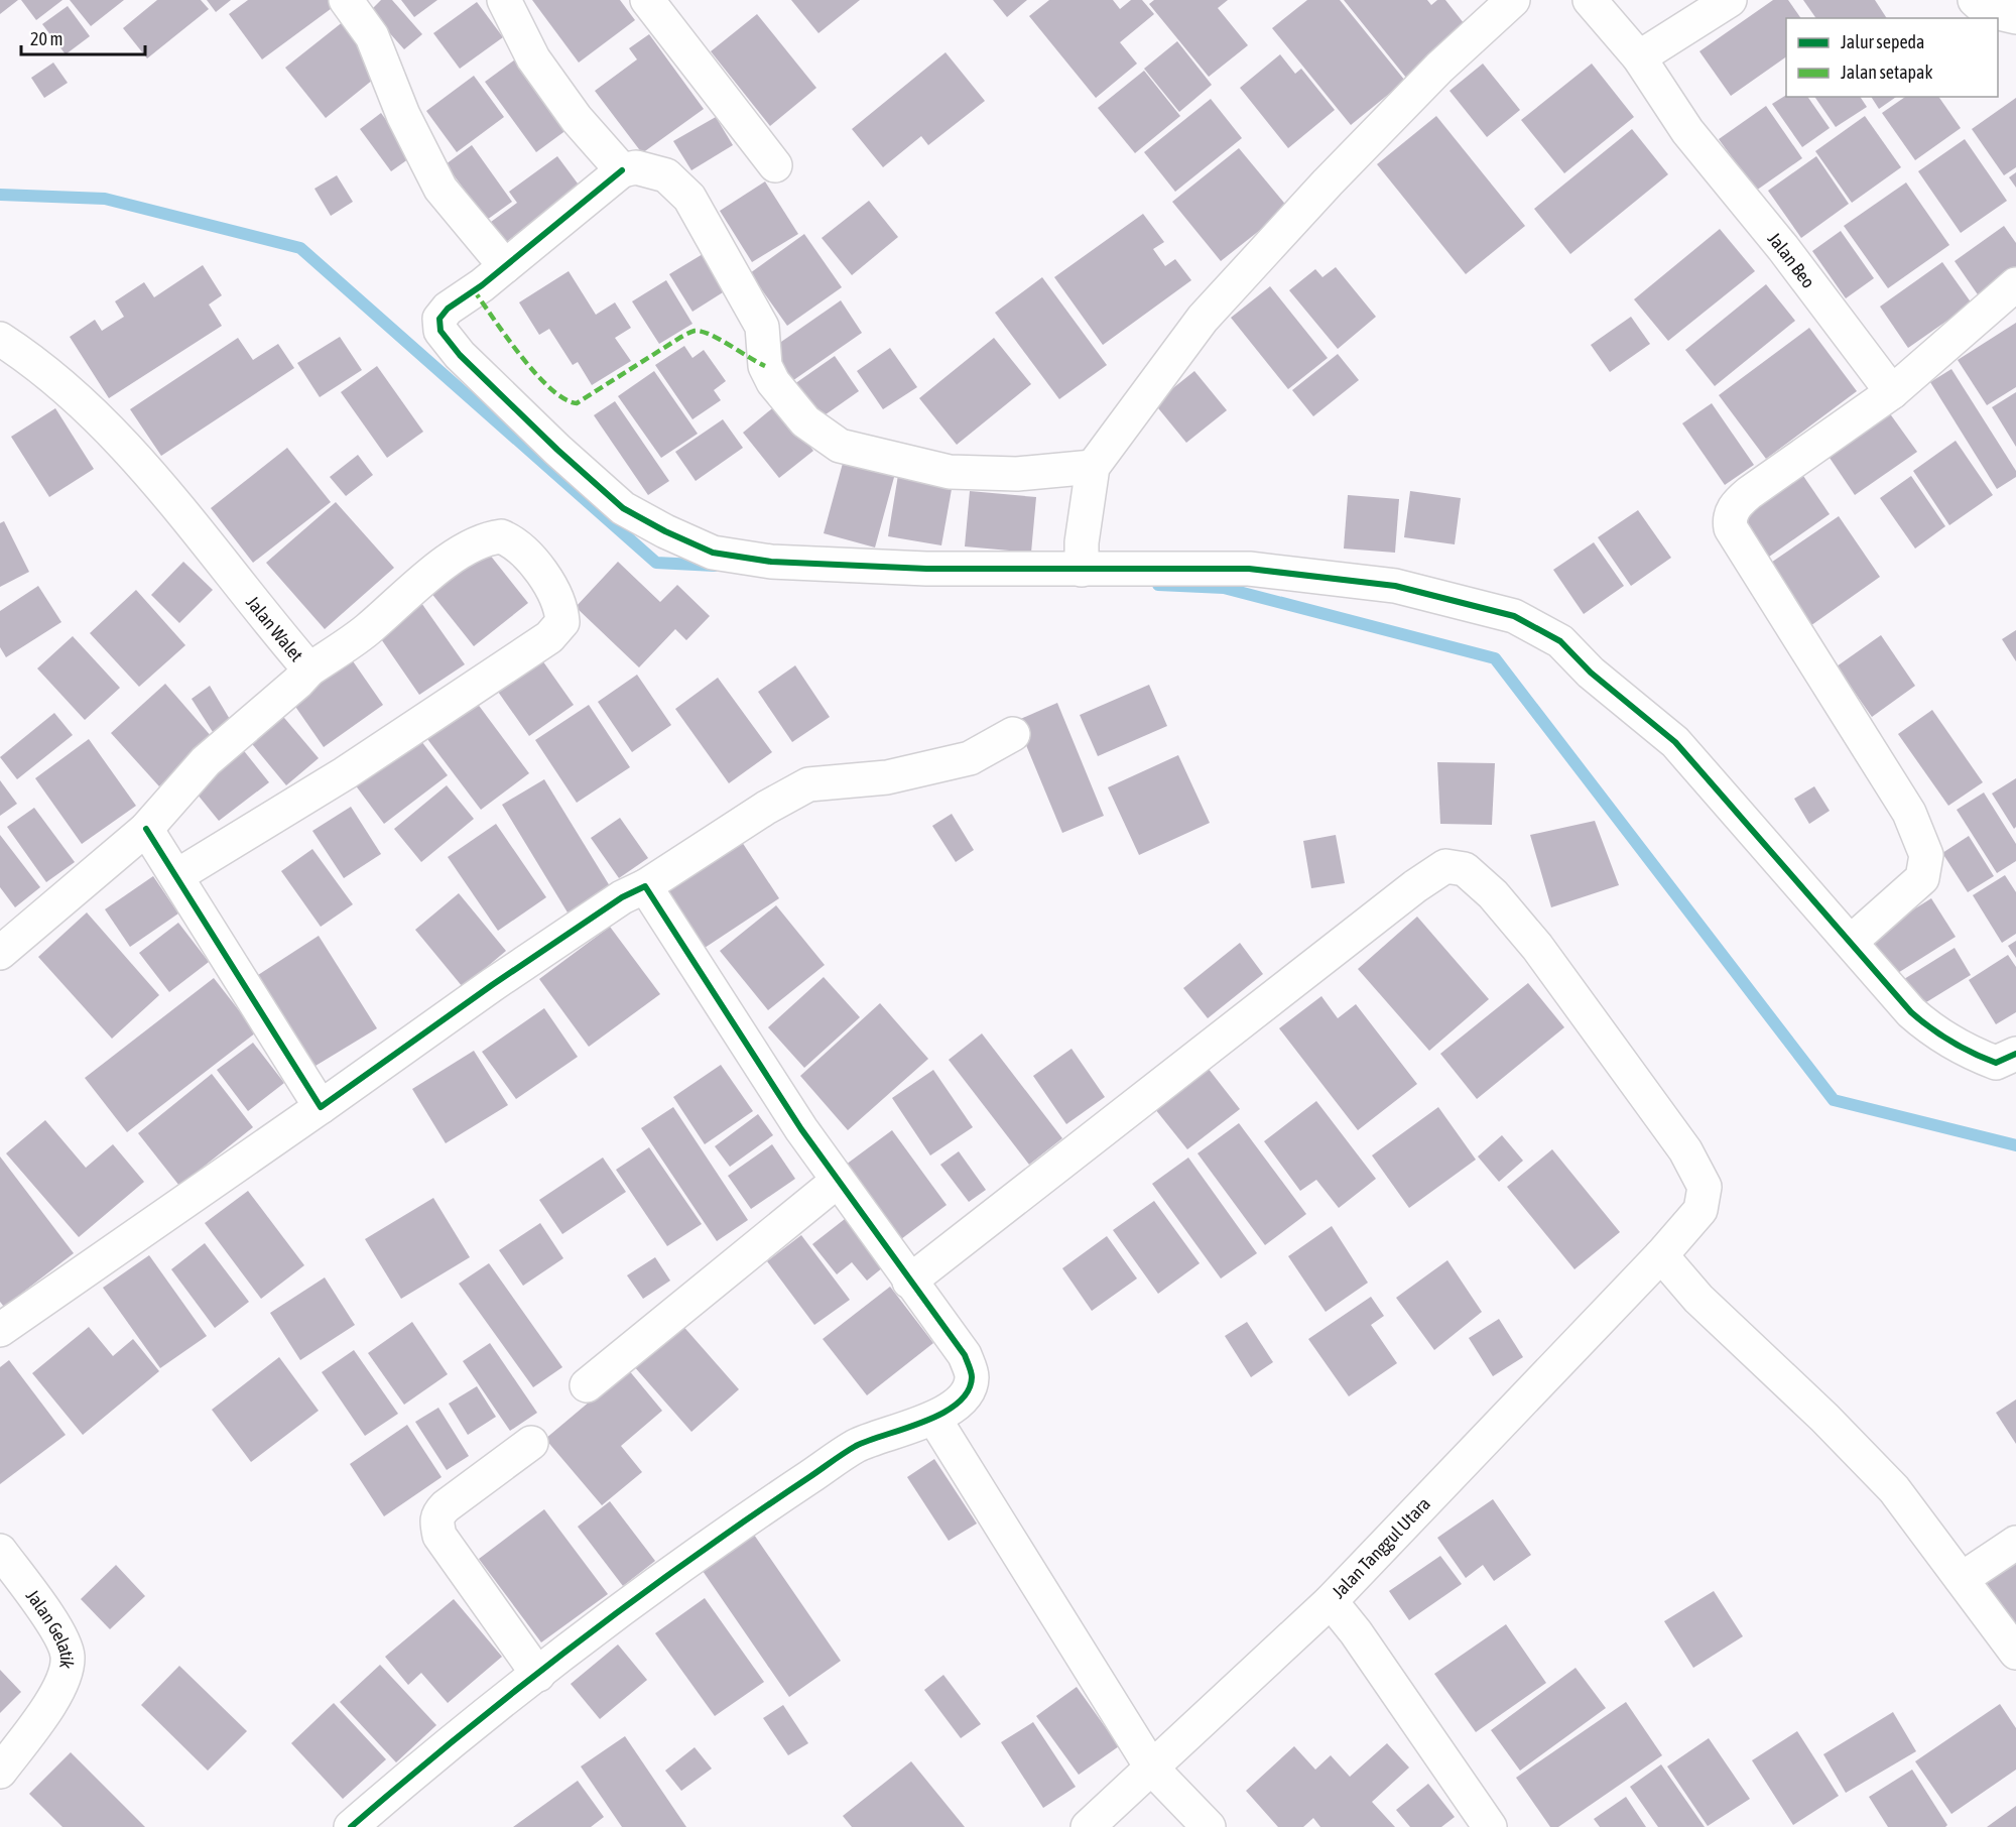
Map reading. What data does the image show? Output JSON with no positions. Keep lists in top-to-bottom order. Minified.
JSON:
{"streets":{"street":["Jalan Beo","Jalan Walet","Jalan Tanggul Utara","Jalan Gelatik"]},"legend":["Jalur sepeda","Jalan setapak"],"scale_bar":"20 m"}
